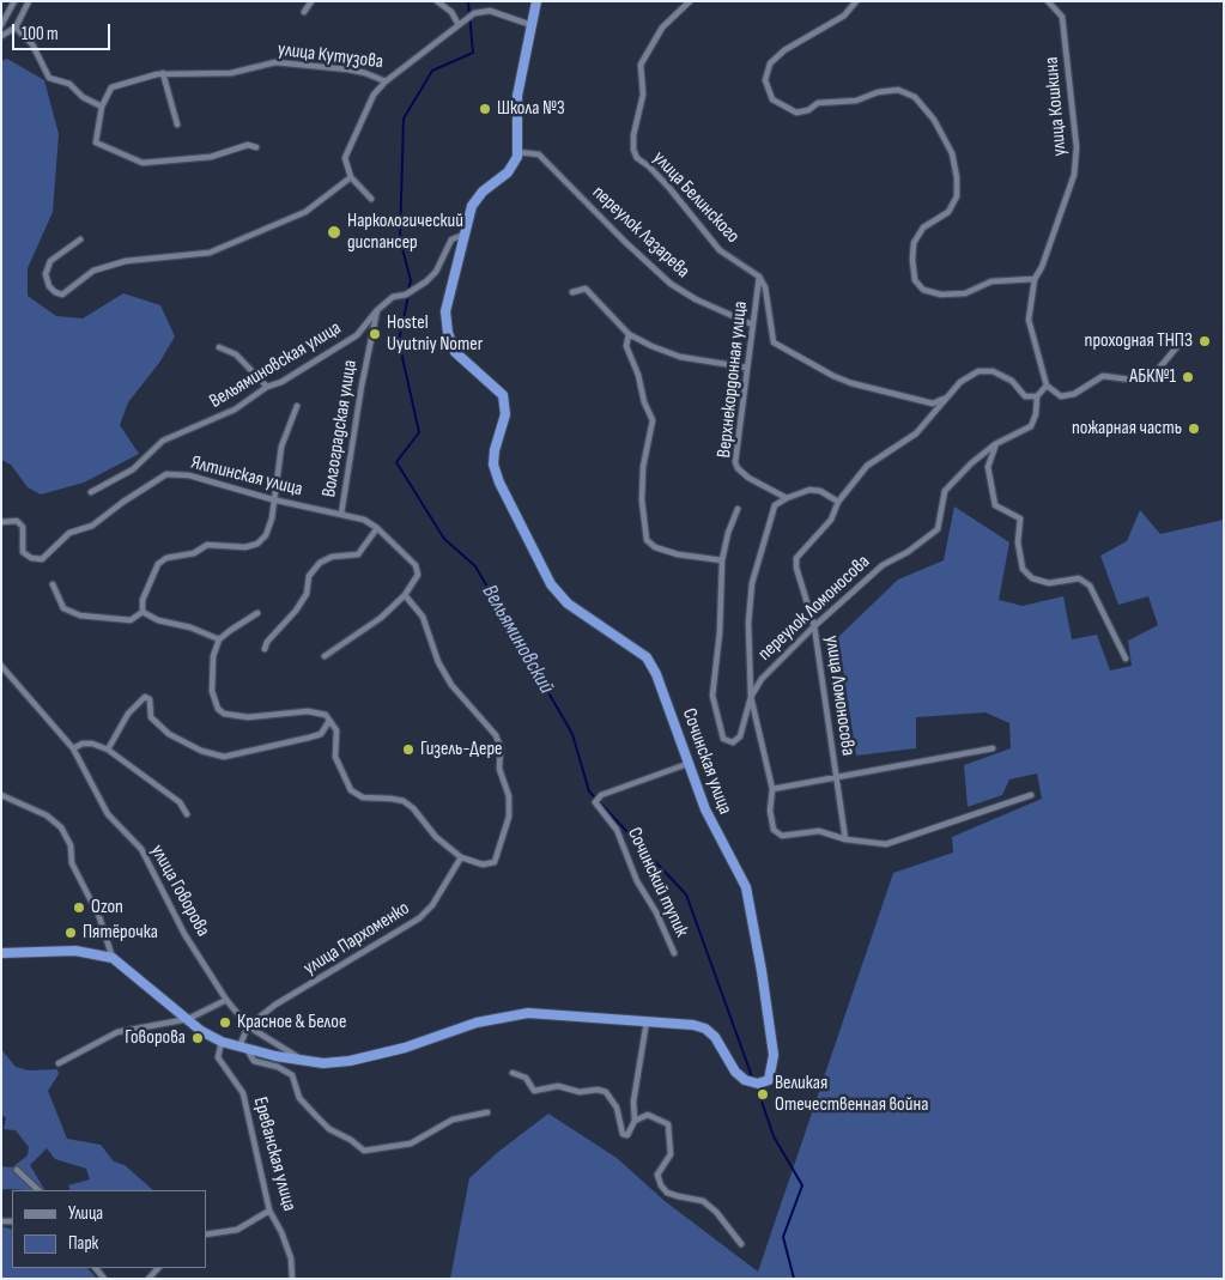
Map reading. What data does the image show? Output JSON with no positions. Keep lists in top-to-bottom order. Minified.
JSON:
{"streets":{"highway":["Сочинская улица"],"street":["улица Кутузова","улица Кошкина","улица Белинского","переулок Лазарева","Вельяминовская улица","Верхнекордонная улица","Волгоградская улица","Ялтинская улица","переулок Ломоносова","улица Ломоносова","Сочинский тупик","улица Говорова","улица Пархоменко","Ереванская улица"]},"crossings":[["улица Белинского","Верхнекордонная улица"],["переулок Лазарева","Верхнекордонная улица"],["переулок Лазарева","Сочинская улица"],["Вельяминовская улица","Волгоградская улица"],["Волгоградская улица","Ялтинская улица"],["переулок Ломоносова","улица Ломоносова"],["Сочинская улица","Сочинский тупик"],["Сочинская улица","улица Говорова"],["Сочинская улица","Ереванская улица"],["улица Говорова","улица Пархоменко"]],"water":["Вельяминовский"],"places":["Школа №3","Наркологический диспансер","Hostel Uyutniy Nomer","проходная ТНПЗ","АБК№1","пожарная часть","Гизель-Дере","Ozon","Пятёрочка","Красное & Белое","Говорова","Великая Отечественная война"],"legend":["Улица","Парк"],"scale_bar":"100 m"}
